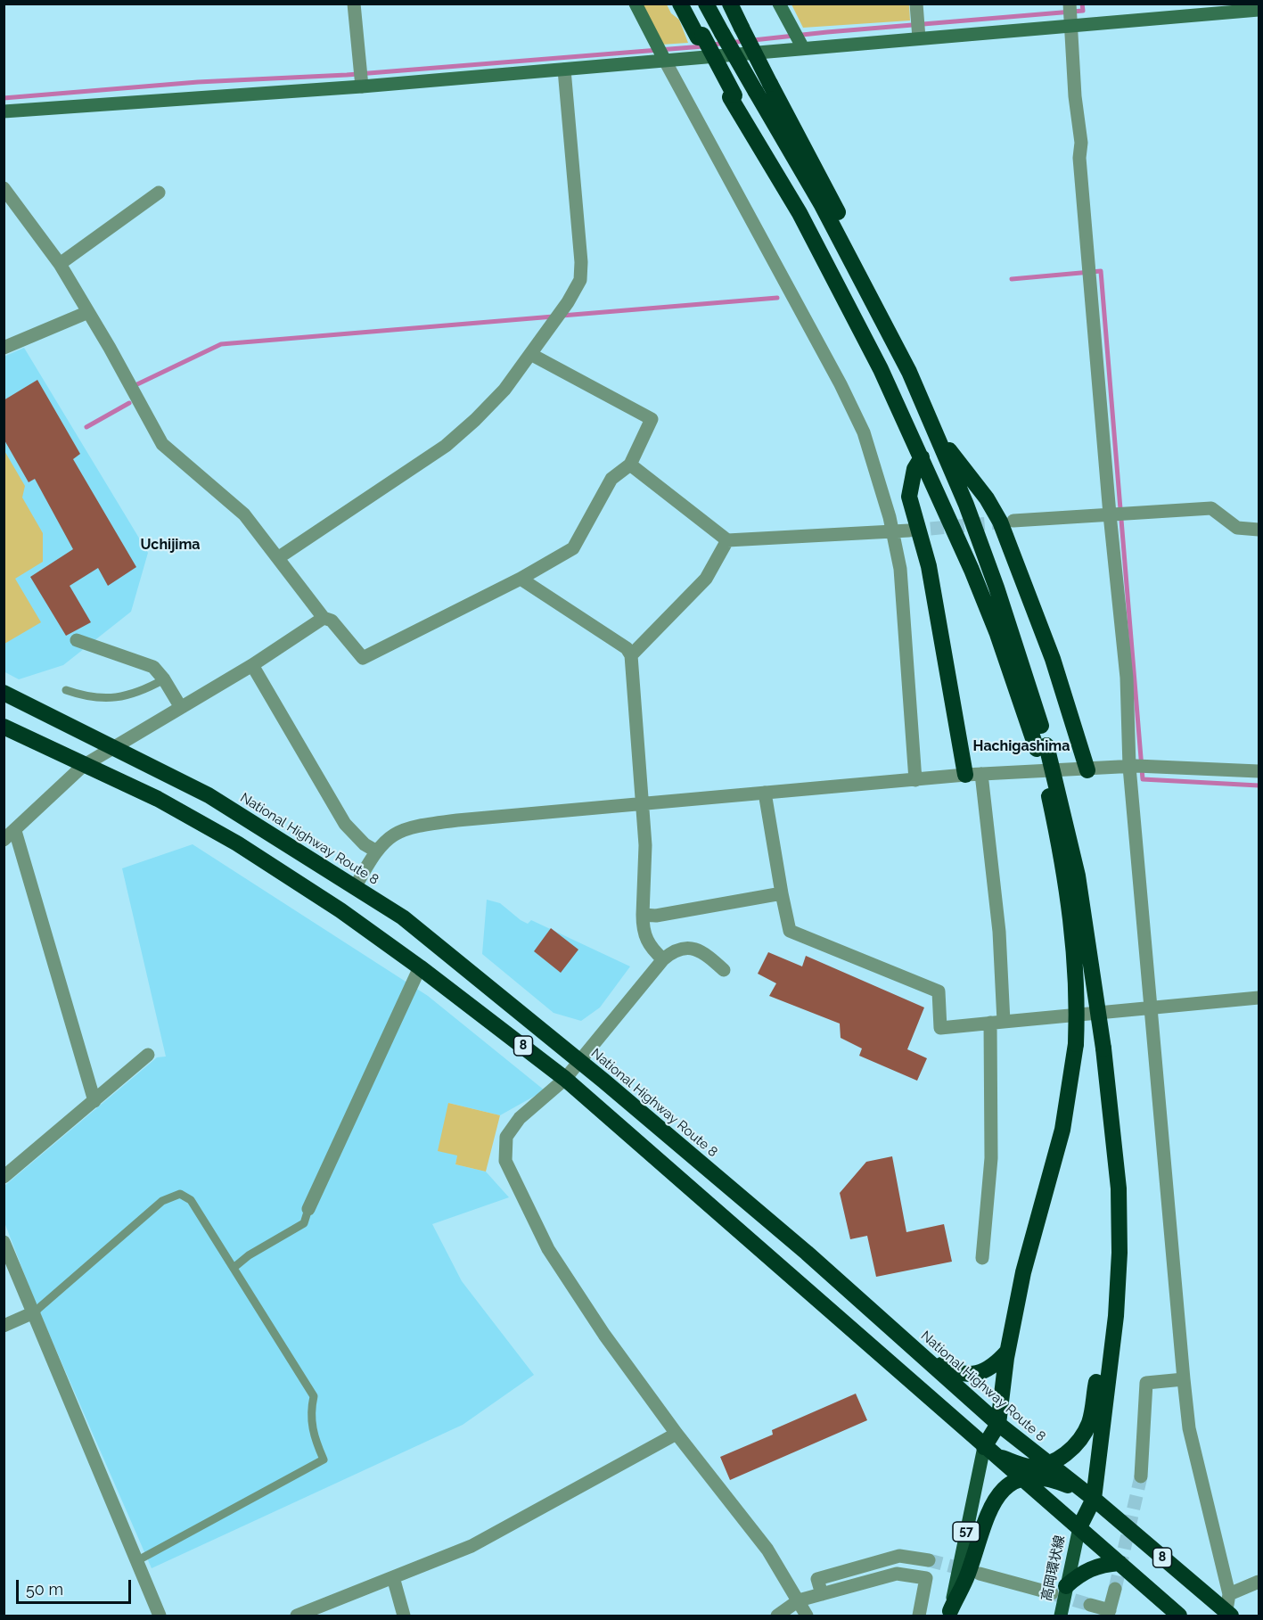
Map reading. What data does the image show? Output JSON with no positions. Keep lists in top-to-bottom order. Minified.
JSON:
{"streets":{"highway":["National Highway Route 8","8"],"main road":["57","高岡環状線"]},"crossings":[["8","57"],["8","高岡環状線"]],"districts":["Uchijima","Hachigashima"],"scale_bar":"50 m"}
